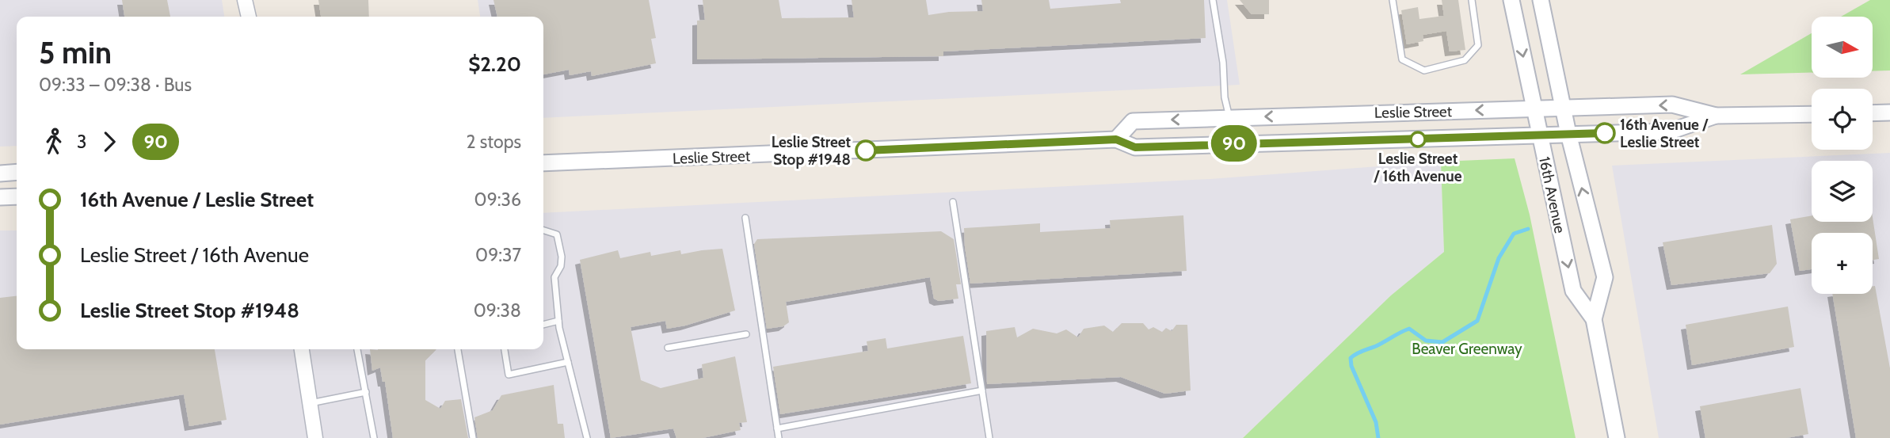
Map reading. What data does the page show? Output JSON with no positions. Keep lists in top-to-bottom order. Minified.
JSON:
{"streets":{"main road":["Leslie Street","16th Avenue"]},"crossings":[["Leslie Street","16th Avenue"]],"parks":["Beaver Greenway"],"places":["16th Avenue / Leslie Street","Leslie Street / 16th Avenue","Leslie Street Stop #1948"],"lines":["bus line 90"],"north":"right","page":{"on_map":"90","map_buttons":"+","heading":["5 min","09:33 – 09:38 · Bus","$2.20"],"legs":["3","90","2 stops"],"list":[{"name":"16th Avenue / Leslie Street","value":"09:36"},{"name":"Leslie Street / 16th Avenue","value":"09:37"},{"name":"Leslie Street Stop #1948","value":"09:38"}]}}
